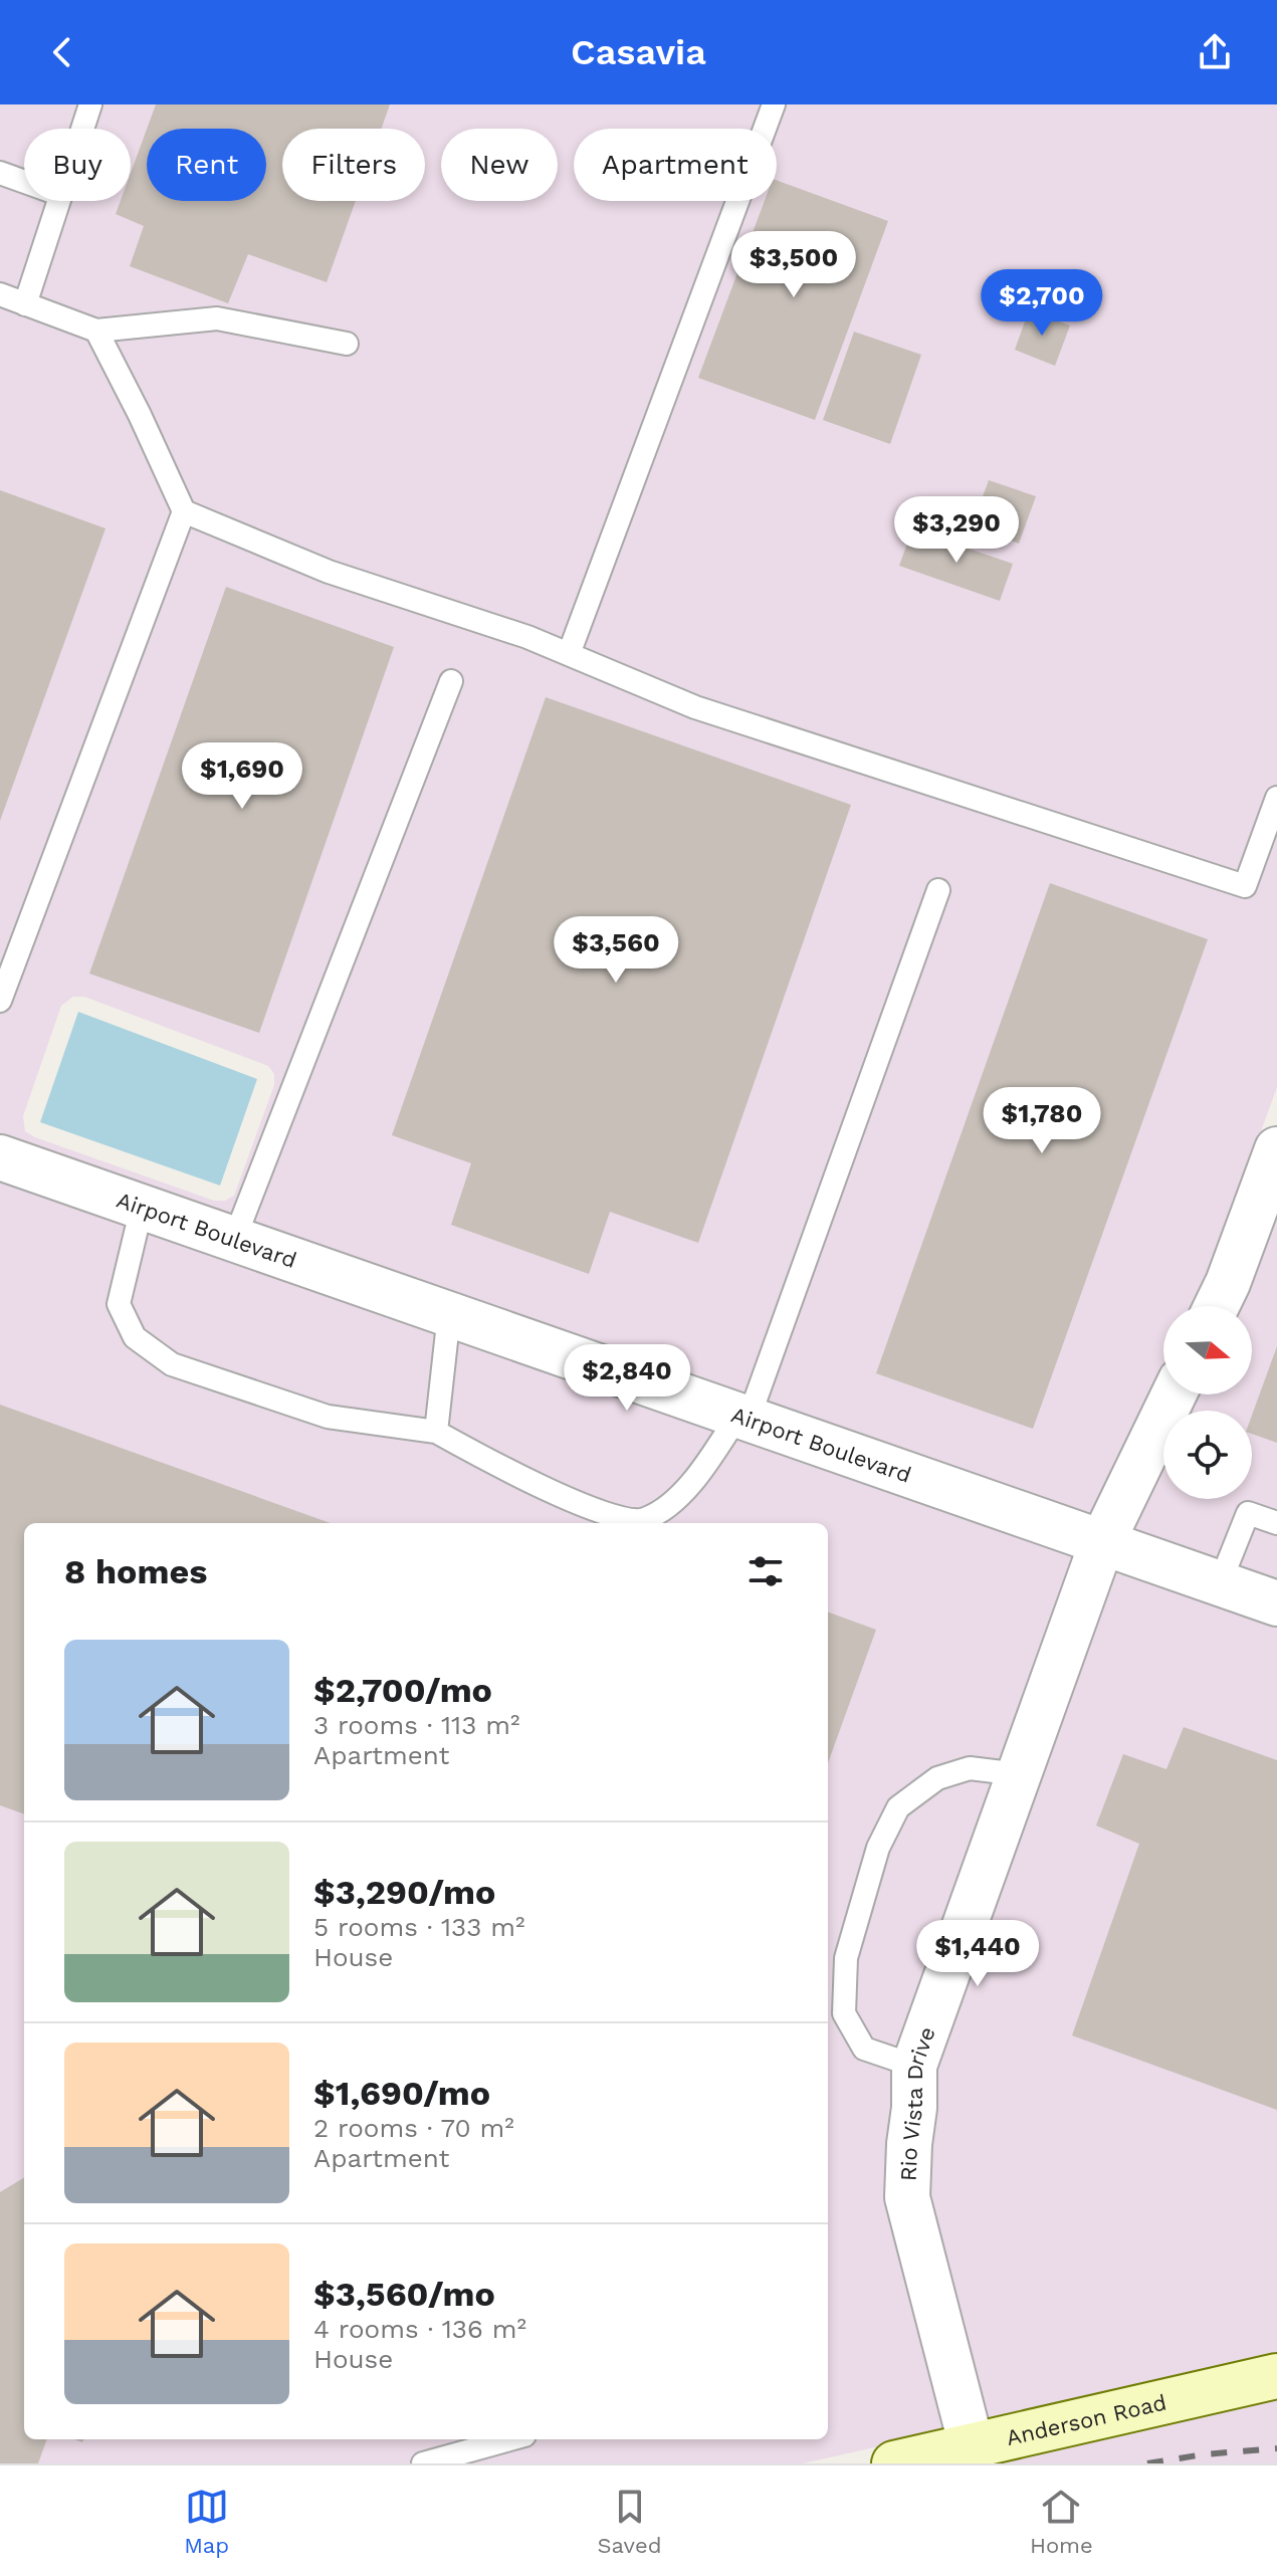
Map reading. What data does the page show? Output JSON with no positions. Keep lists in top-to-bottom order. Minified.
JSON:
{"streets":{"street":["Airport Boulevard","Rio Vista Drive","Anderson Road"]},"crossings":[["Airport Boulevard","Rio Vista Drive"],["Rio Vista Drive","Anderson Road"]],"north":"right","page":{"header":"Casavia","chip":["Buy","Rent","Filters","New","Apartment"],"price":["$3,500","$2,700","$3,290","$1,690","$3,560","$1,780","$2,840","$1,440"],"heading":"8 homes","list":[{"name":"$2,700/mo","note":"3 rooms · 113 m² · Apartment"},{"name":"$3,290/mo","note":"5 rooms · 133 m² · House"},{"name":"$1,690/mo","note":"2 rooms · 70 m² · Apartment"},{"name":"$3,560/mo","note":"4 rooms · 136 m² · House"}],"tabs":["Map","Saved","Home"]}}
